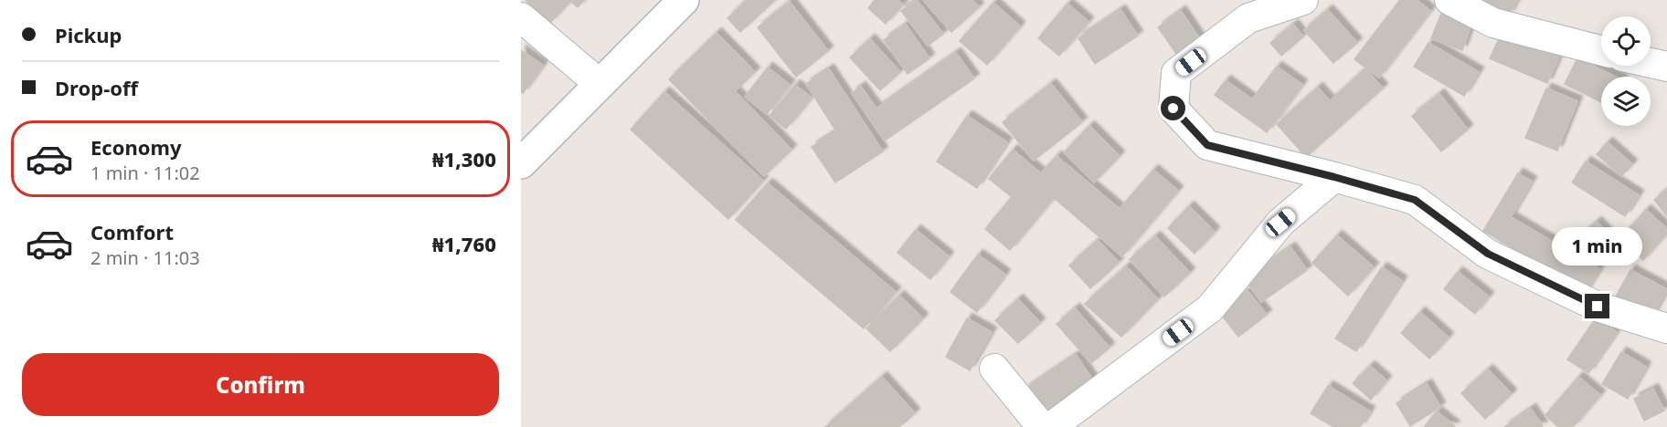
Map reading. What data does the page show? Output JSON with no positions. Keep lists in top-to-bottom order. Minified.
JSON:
{"page":{"banner":["Pickup","Drop-off"],"list":[{"name":"Economy","note":"1 min · 11:02","value":"₦1,300"},{"name":"Comfort","note":"2 min · 11:03","value":"₦1,760"}],"bubble":"1 min","buttons":"Confirm"}}
